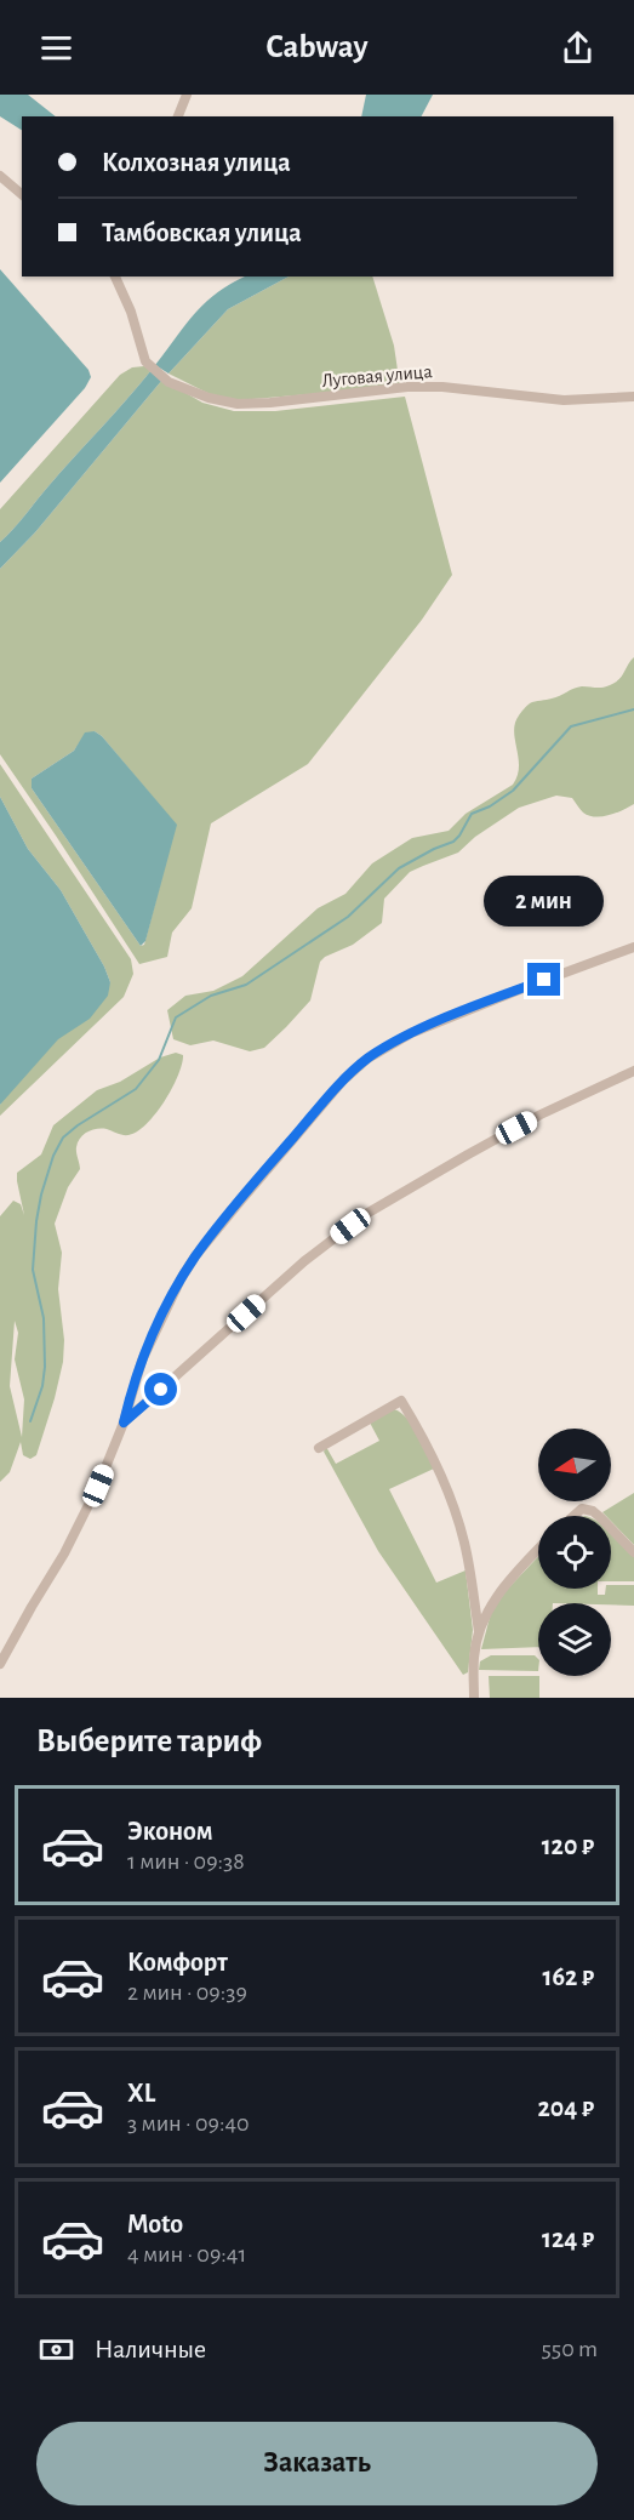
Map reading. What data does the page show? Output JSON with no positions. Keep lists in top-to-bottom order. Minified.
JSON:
{"streets":{"street":["Луговая улица"]},"north":"left","page":{"header":"Cabway","banner":["Колхозная улица","Тамбовская улица"],"bubble":"2 мин","heading":"Выберите тариф","list":[{"name":"Эконом","note":"1 мин · 09:38","value":"120 ₽"},{"name":"Комфорт","note":"2 мин · 09:39","value":"162 ₽"},{"name":"XL","note":"3 мин · 09:40","value":"204 ₽"},{"name":"Moto","note":"4 мин · 09:41","value":"124 ₽"}],"pay":["Наличные","550 m"],"buttons":"Заказать"}}
